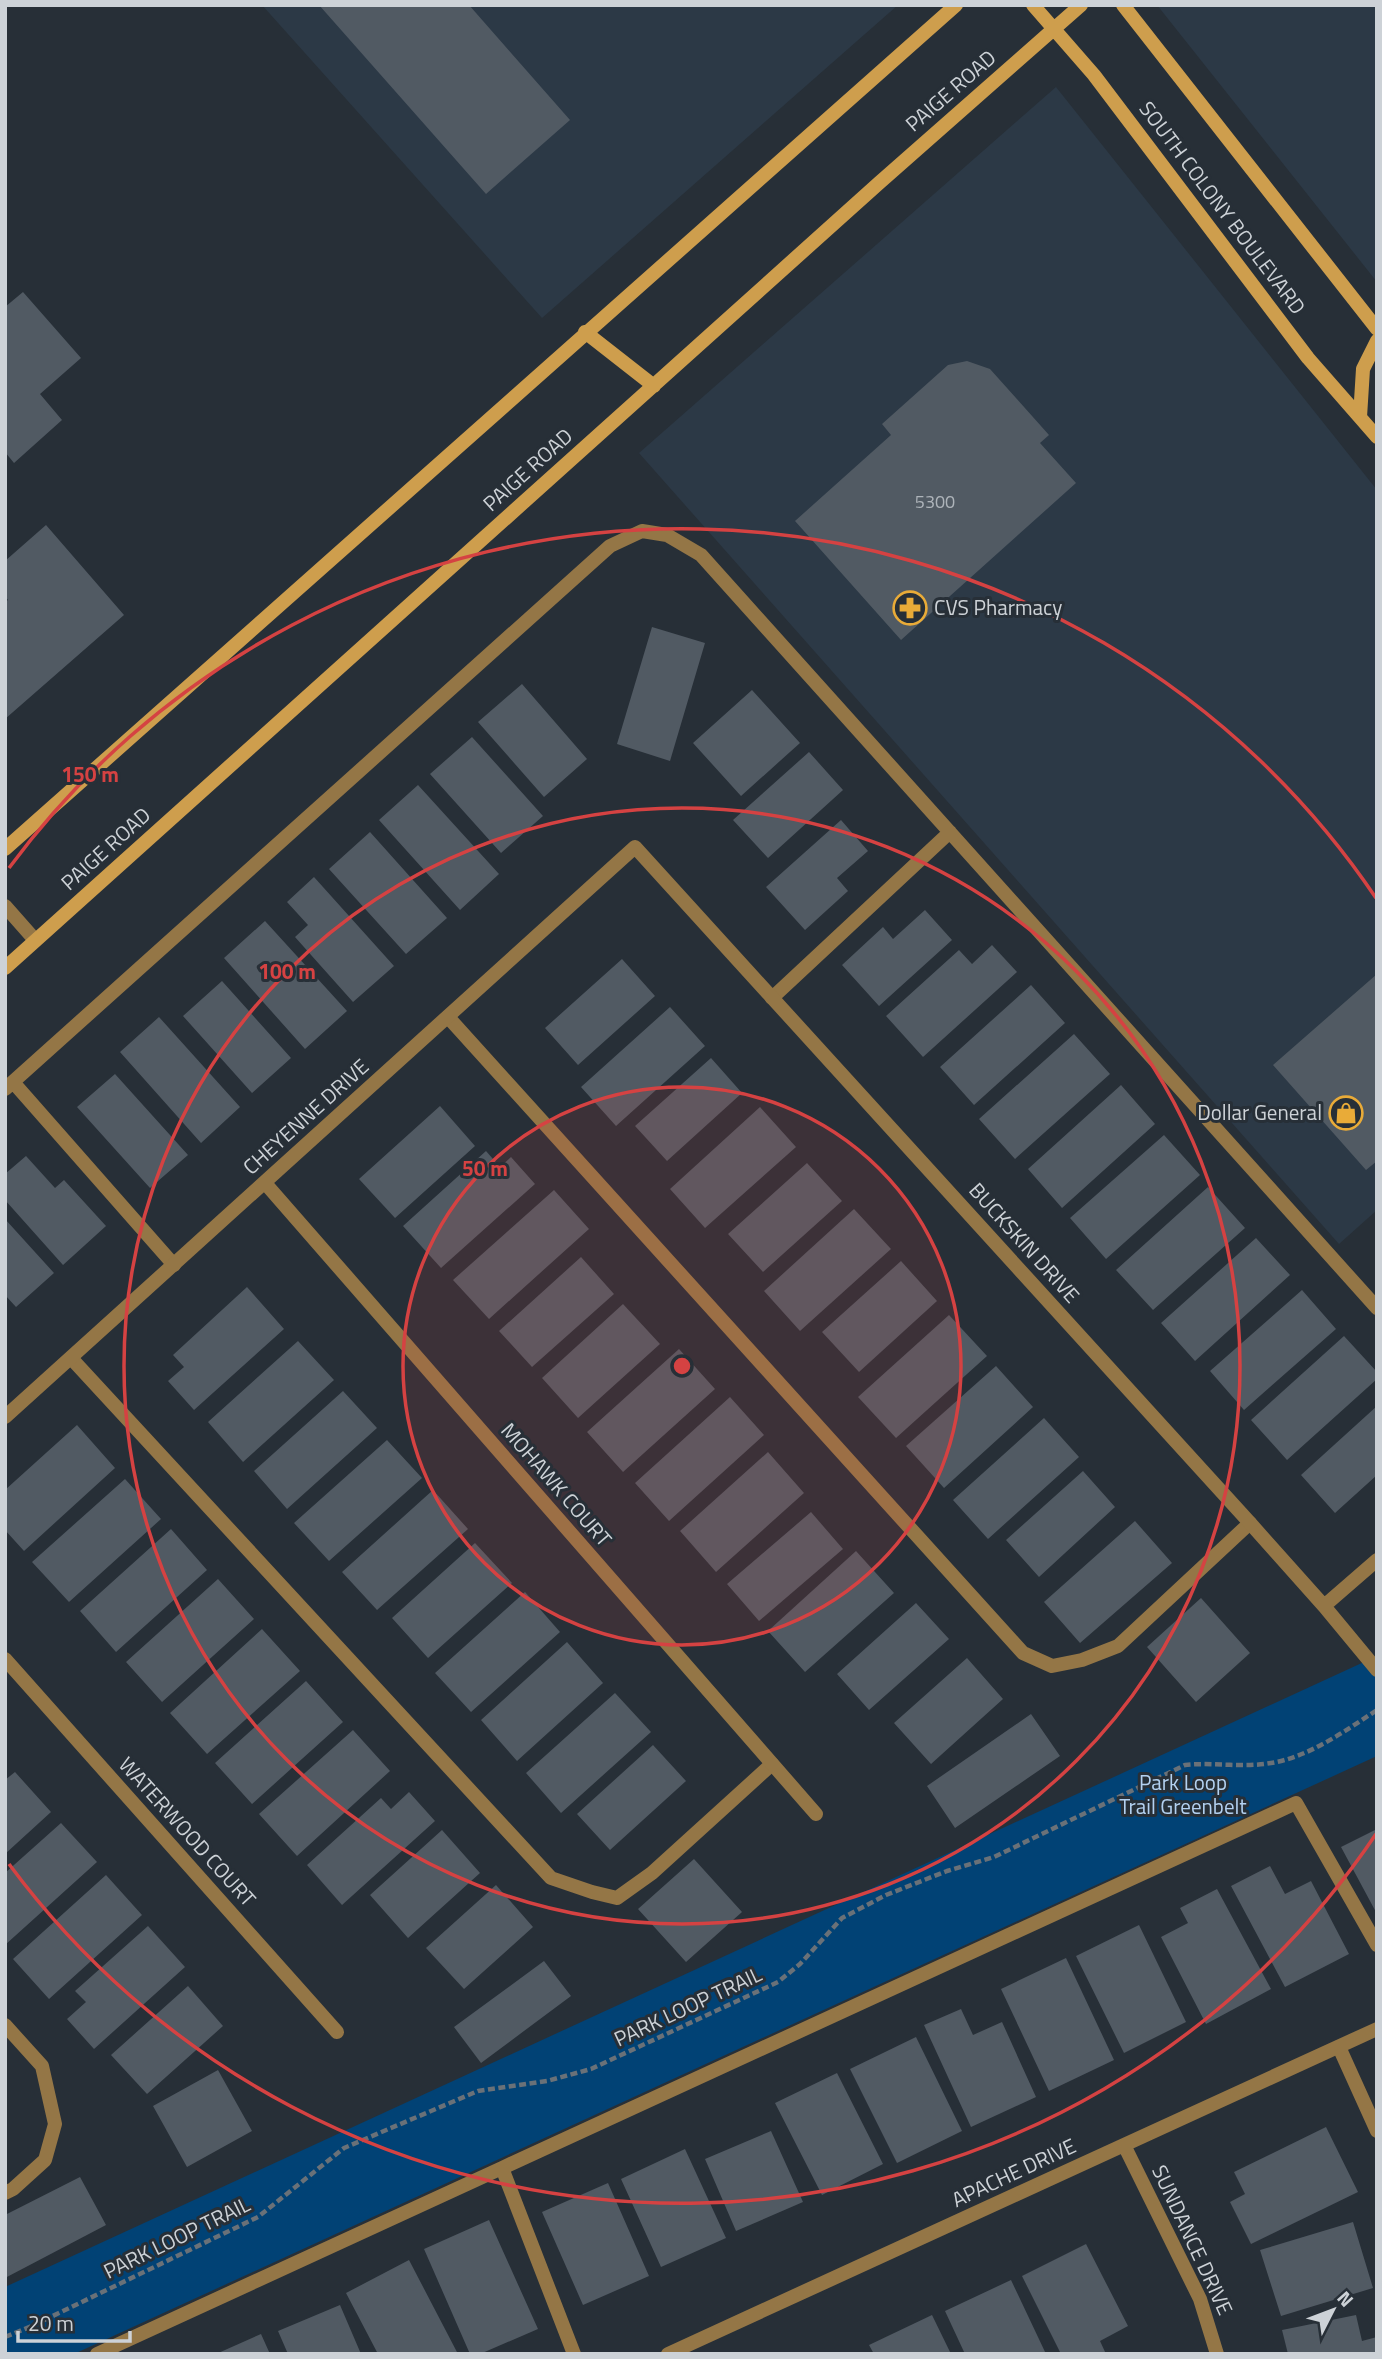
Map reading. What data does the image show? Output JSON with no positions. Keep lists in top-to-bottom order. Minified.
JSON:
{"streets":{"main road":["PAIGE ROAD","SOUTH COLONY BOULEVARD"],"street":["CHEYENNE DRIVE","BUCKSKIN DRIVE","MOHAWK COURT","WATERWOOD COURT","APACHE DRIVE","SUNDANCE DRIVE"],"path":["PARK LOOP TRAIL"]},"crossings":[["PAIGE ROAD","SOUTH COLONY BOULEVARD"],["CHEYENNE DRIVE","BUCKSKIN DRIVE"],["CHEYENNE DRIVE","MOHAWK COURT"],["APACHE DRIVE","SUNDANCE DRIVE"]],"parks":["Park Loop Trail Greenbelt"],"places":{"pharmacy":["CVS Pharmacy"],"shop":["Dollar General"]},"house_numbers":["5300"],"scale_bar":"20 m","north":"top right","rings":["150 m","100 m","50 m"]}
